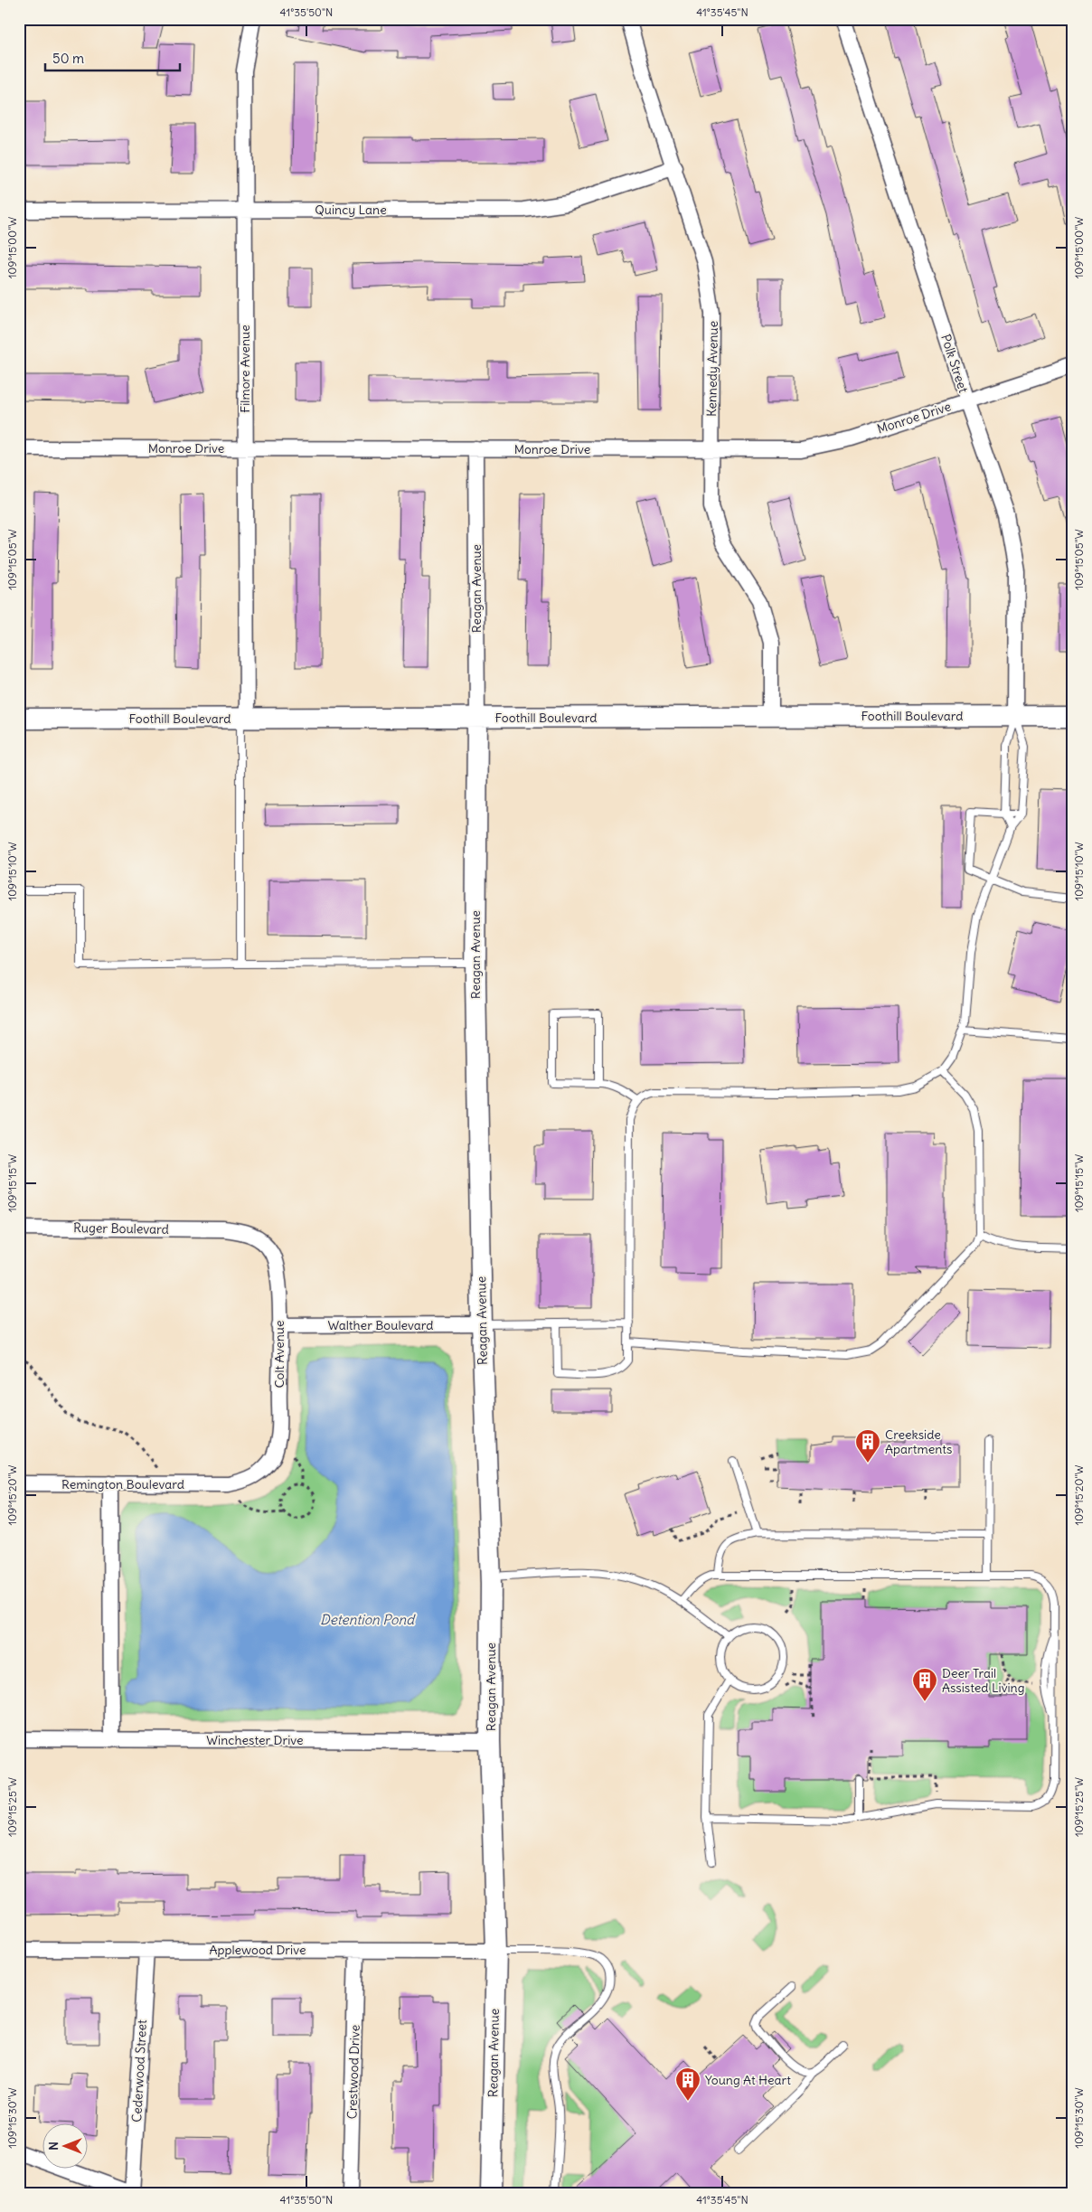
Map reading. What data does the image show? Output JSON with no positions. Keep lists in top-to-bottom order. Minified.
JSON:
{"streets":{"street":["Quincy Lane","Polk Street","Filmore Avenue","Kennedy Avenue","Monroe Drive","Reagan Avenue","Foothill Boulevard","Ruger Boulevard","Walther Boulevard","Colt Avenue","Remington Boulevard","Winchester Drive","Applewood Drive","Cederwood Street","Crestwood Drive"]},"crossings":[["Quincy Lane","Filmore Avenue"],["Quincy Lane","Kennedy Avenue"],["Polk Street","Monroe Drive"],["Polk Street","Foothill Boulevard"],["Filmore Avenue","Monroe Drive"],["Filmore Avenue","Foothill Boulevard"],["Kennedy Avenue","Monroe Drive"],["Kennedy Avenue","Foothill Boulevard"],["Monroe Drive","Reagan Avenue"],["Reagan Avenue","Foothill Boulevard"],["Reagan Avenue","Walther Boulevard"],["Reagan Avenue","Winchester Drive"],["Reagan Avenue","Applewood Drive"],["Ruger Boulevard","Colt Avenue"],["Walther Boulevard","Colt Avenue"],["Colt Avenue","Remington Boulevard"],["Applewood Drive","Cederwood Street"],["Applewood Drive","Crestwood Drive"]],"water":["Detention Pond"],"places":{"building":["Creekside Apartments","Deer Trail Assisted Living","Young At Heart"]},"scale_bar":"50 m","north":"left","coordinates":["41°35'50\"N","41°35'45\"N","109°15'00\"W","109°15'05\"W","109°15'10\"W","109°15'15\"W","109°15'20\"W","109°15'25\"W","109°15'30\"W"]}
